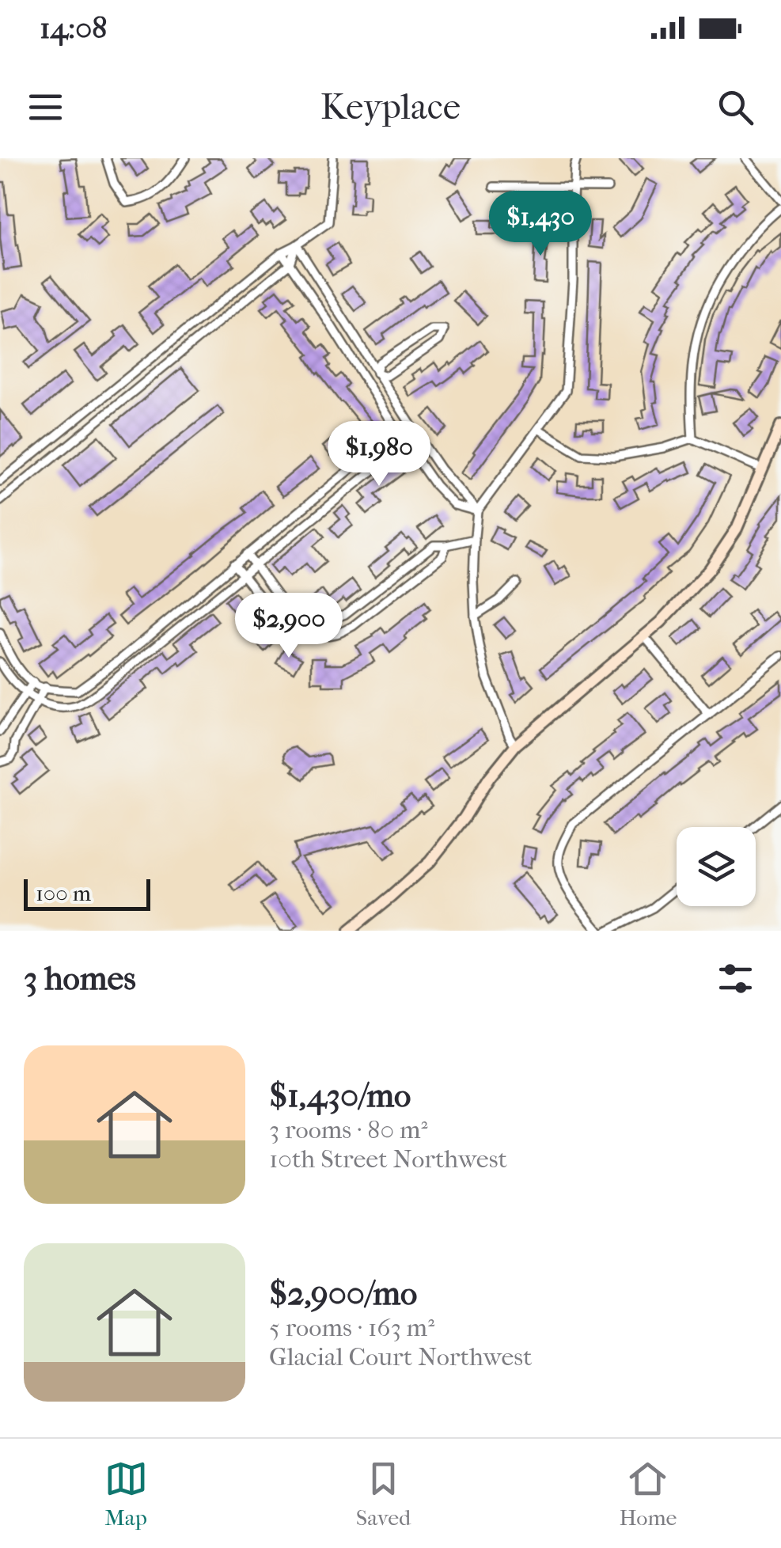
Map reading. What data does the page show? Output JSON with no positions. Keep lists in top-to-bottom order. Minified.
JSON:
{"scale_bar":"100 m","page":{"status":"14:08","header":"Keyplace","price":["$1,430","$1,980","$2,900"],"scale":"100 m","heading":"3 homes","list":[{"name":"$1,430/mo","note":"3 rooms · 80 m² · 10th Street Northwest"},{"name":"$2,900/mo","note":"5 rooms · 163 m² · Glacial Court Northwest"}],"tabs":["Map","Saved","Home"]}}
